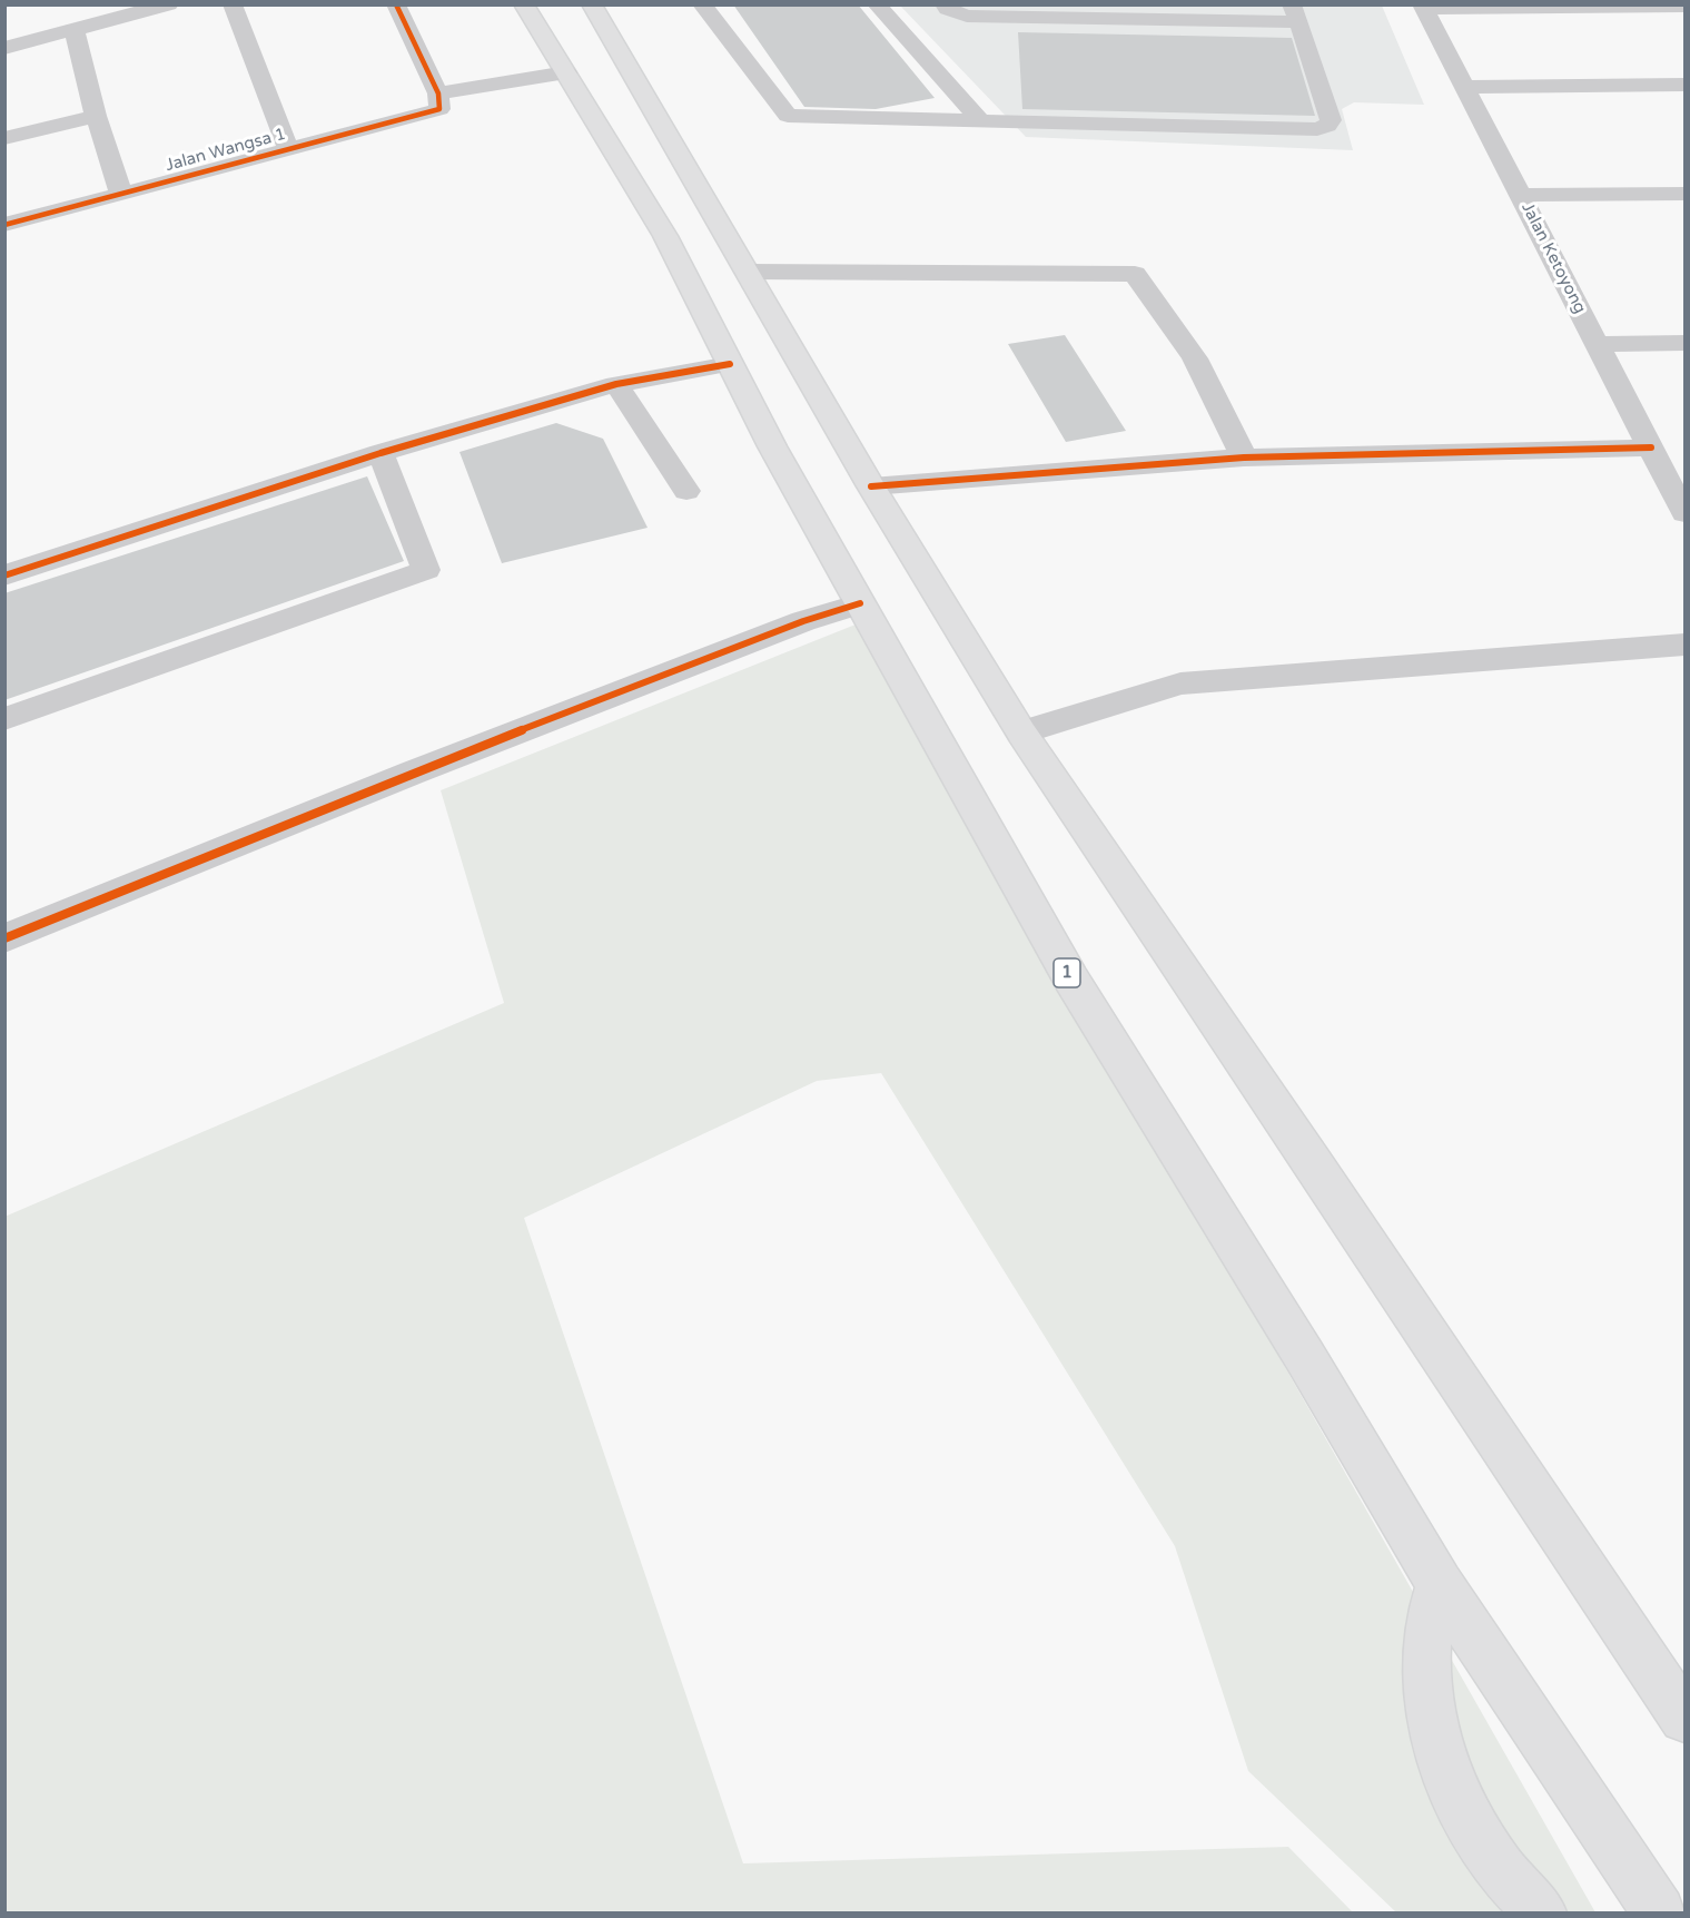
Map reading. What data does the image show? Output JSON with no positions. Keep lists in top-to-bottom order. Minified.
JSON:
{"streets":{"main road":["1"],"street":["Jalan Wangsa 1","Jalan Ketoyong"]}}
